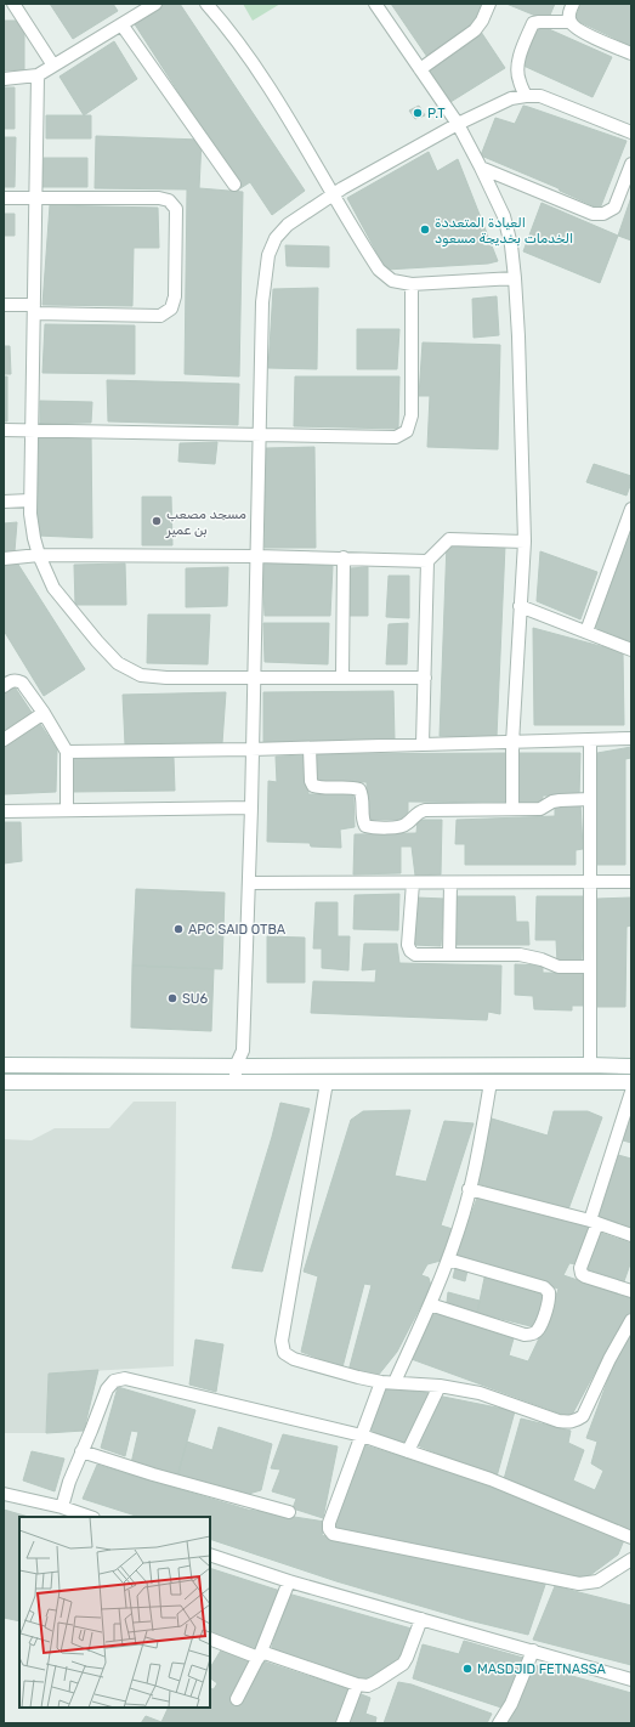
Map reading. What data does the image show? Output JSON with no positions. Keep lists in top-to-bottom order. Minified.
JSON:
{"places":["P.T","العيادة المتعددة الخدمات بخديجة مسعود","مسجد مصعب بن عمير","APC SAID OTBA","SU6","MASDJID FETNASSA"]}
